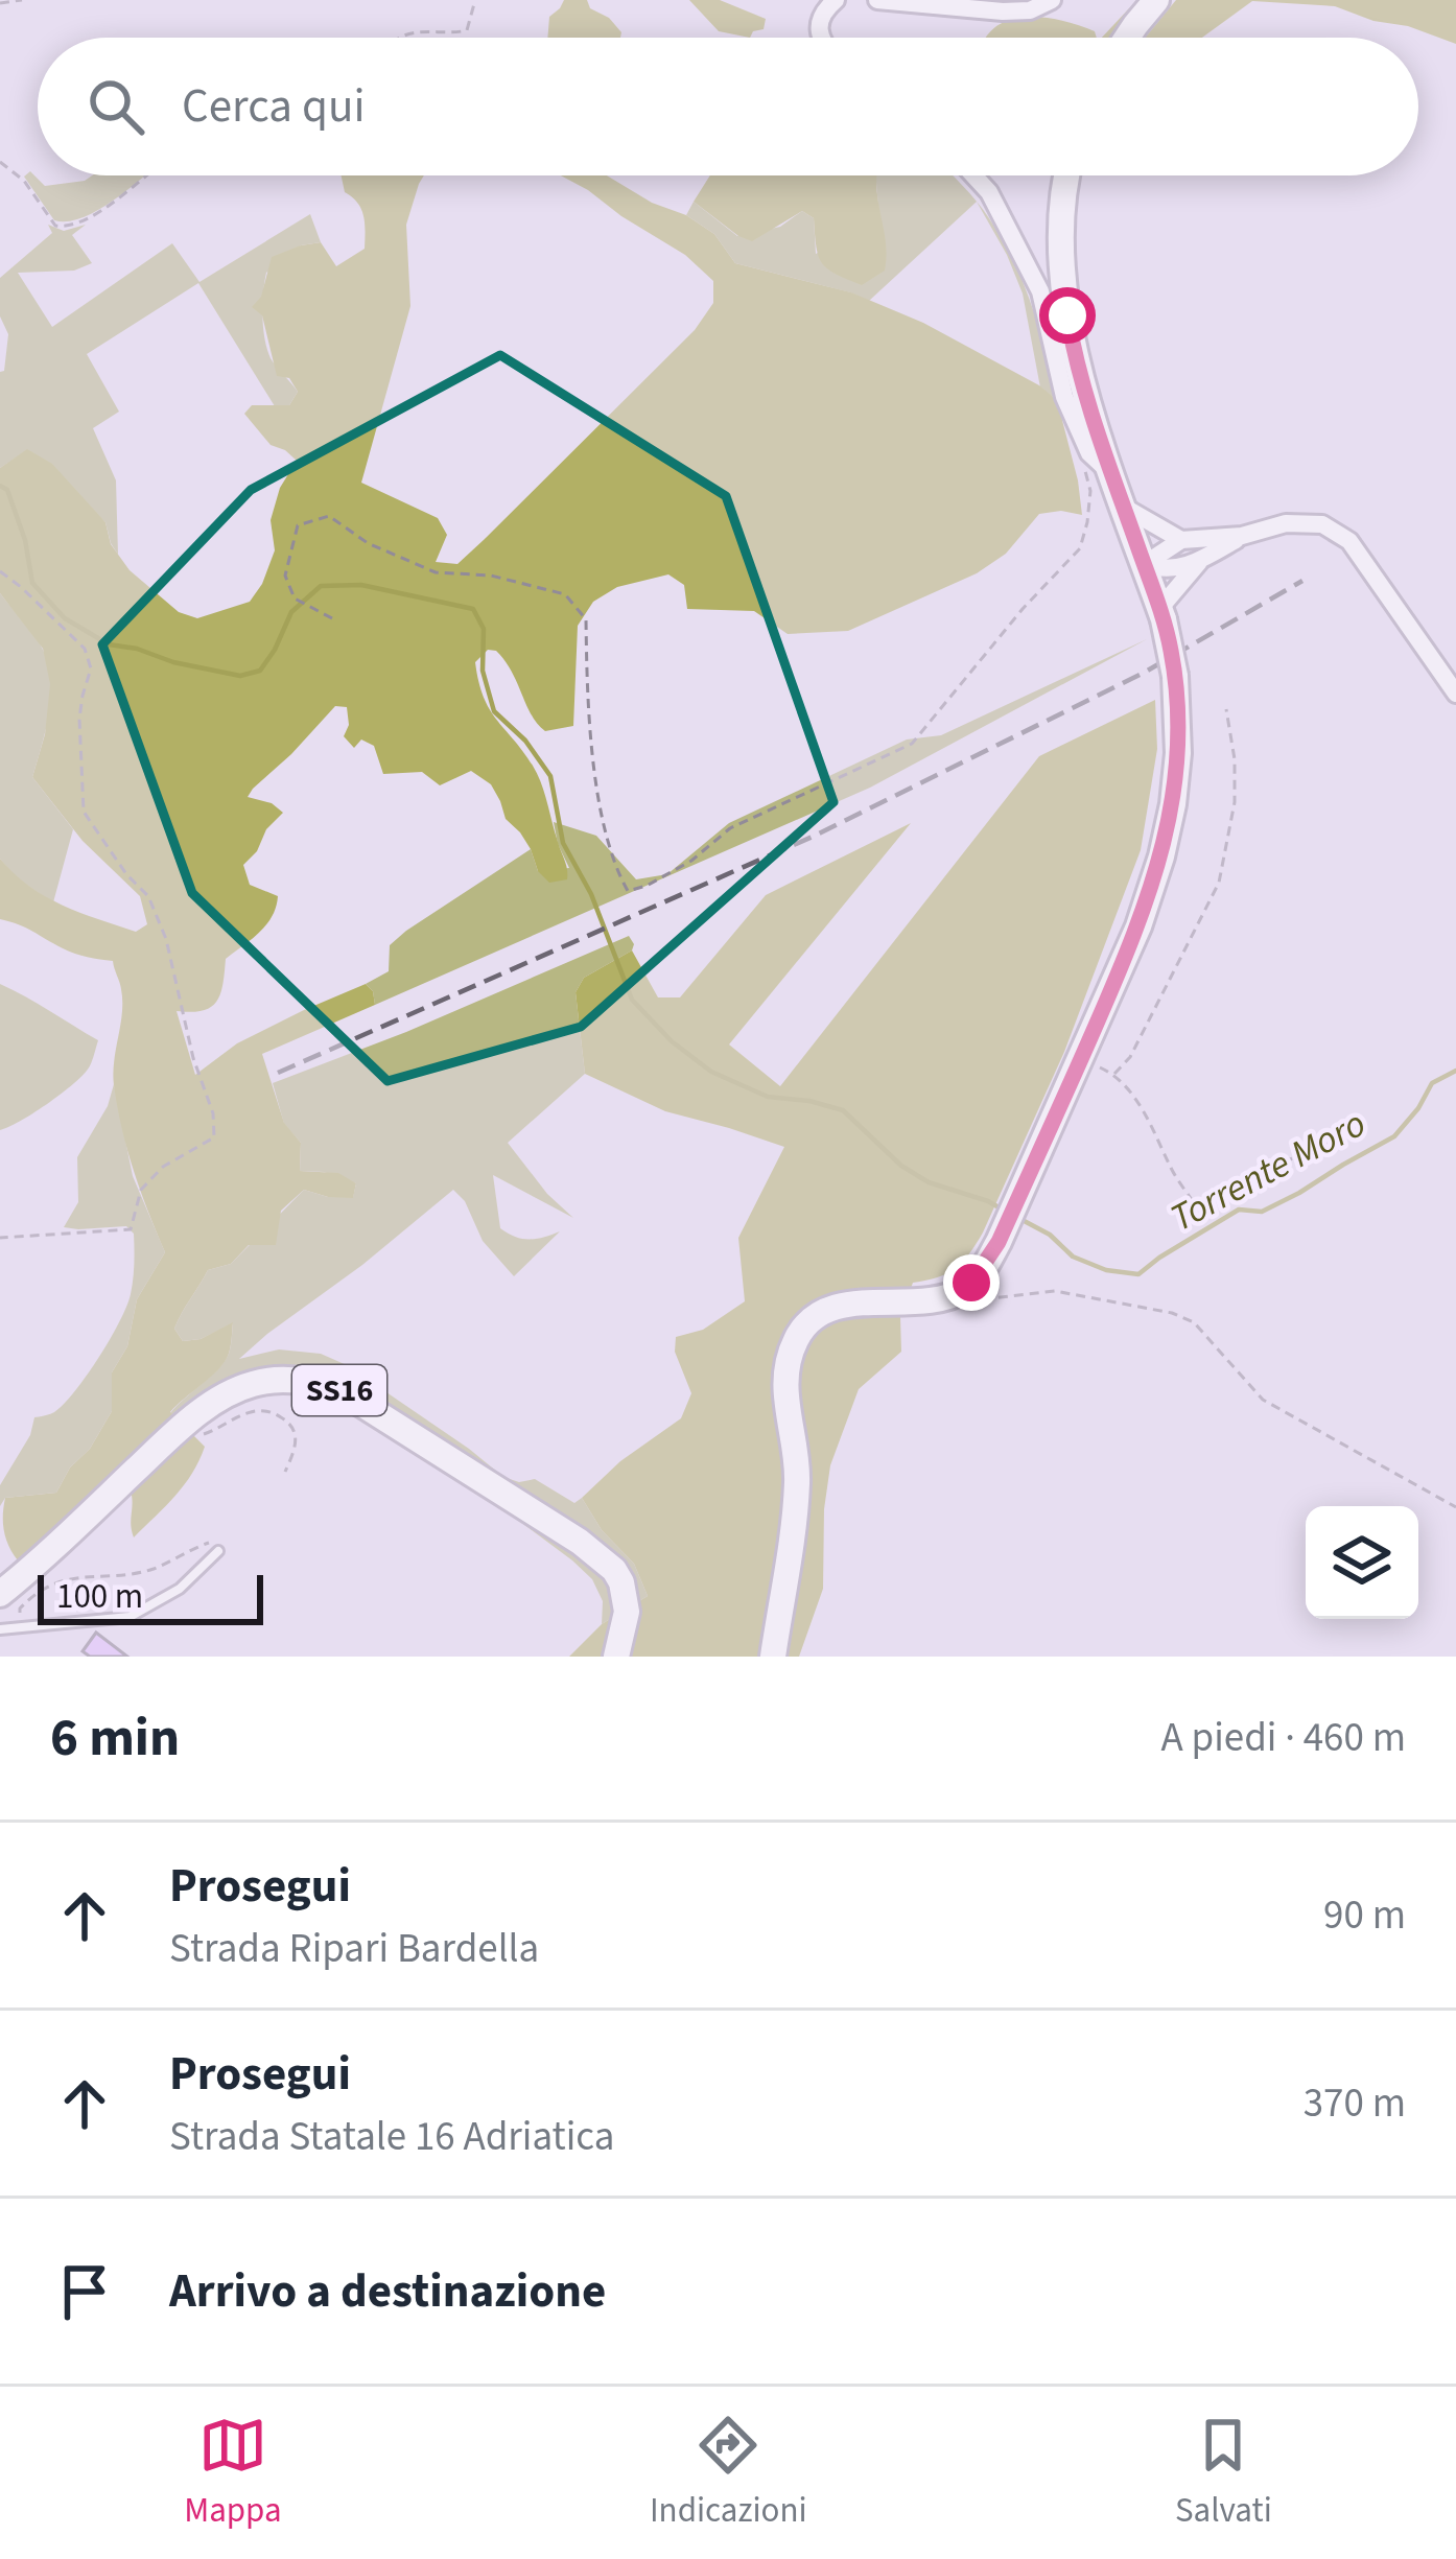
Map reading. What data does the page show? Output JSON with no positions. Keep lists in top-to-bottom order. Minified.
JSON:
{"streets":{"main road":["SS16"]},"water":["Torrente Moro"],"scale_bar":"100 m","page":{"search":"Cerca qui","scale":"100 m","heading":["6 min","A piedi · 460 m"],"list":[["Prosegui","Strada Ripari Bardella","90 m"],["Prosegui","Strada Statale 16 Adriatica","370 m"],"Arrivo a destinazione"],"nav":["Mappa","Indicazioni","Salvati"]}}
